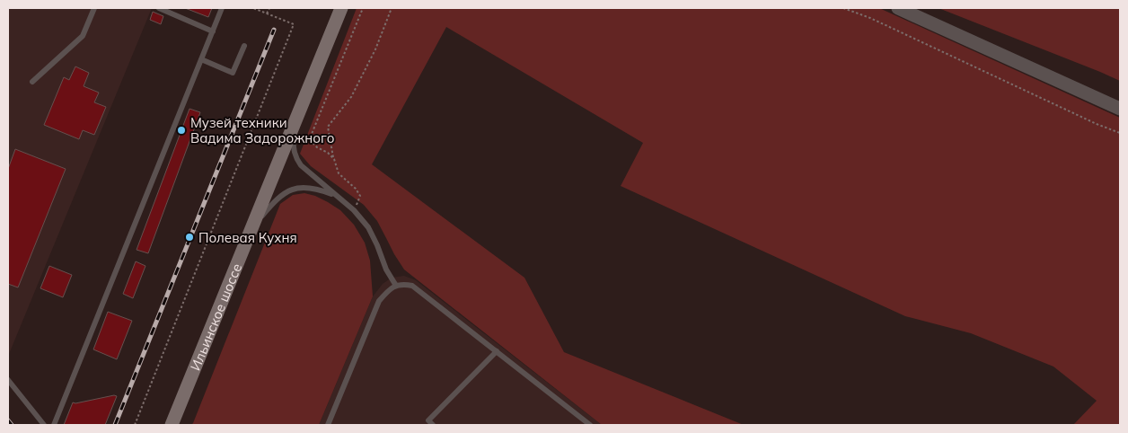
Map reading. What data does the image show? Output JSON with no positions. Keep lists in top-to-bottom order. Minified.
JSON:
{"streets":{"main road":["Ильинское шоссе"]},"places":["Музей техники Вадима Задорожного","Полевая Кухня"]}
